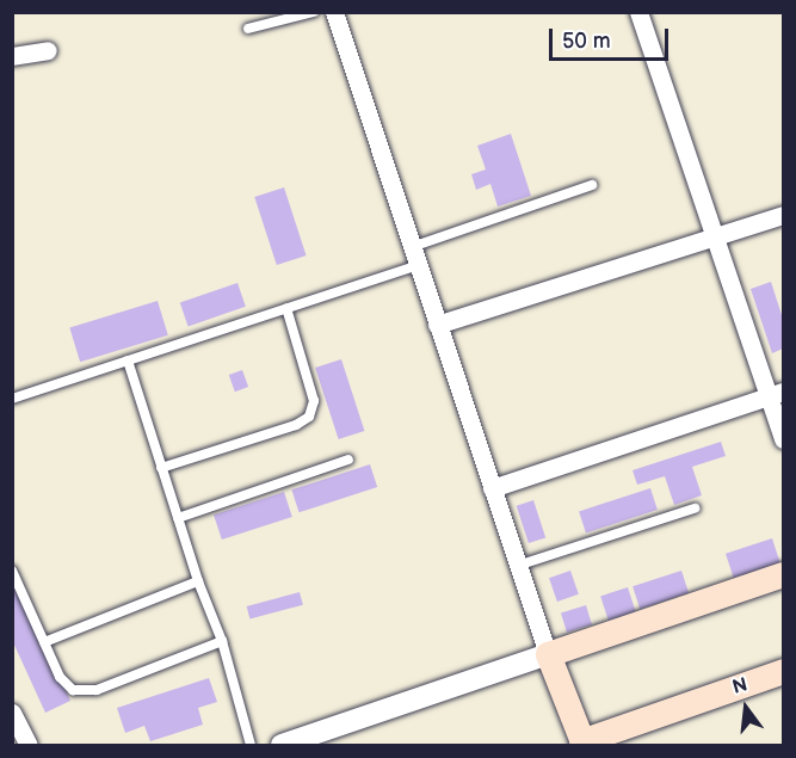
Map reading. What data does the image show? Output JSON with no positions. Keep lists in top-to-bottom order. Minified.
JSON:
{"scale_bar":"50 m","north":"top"}
